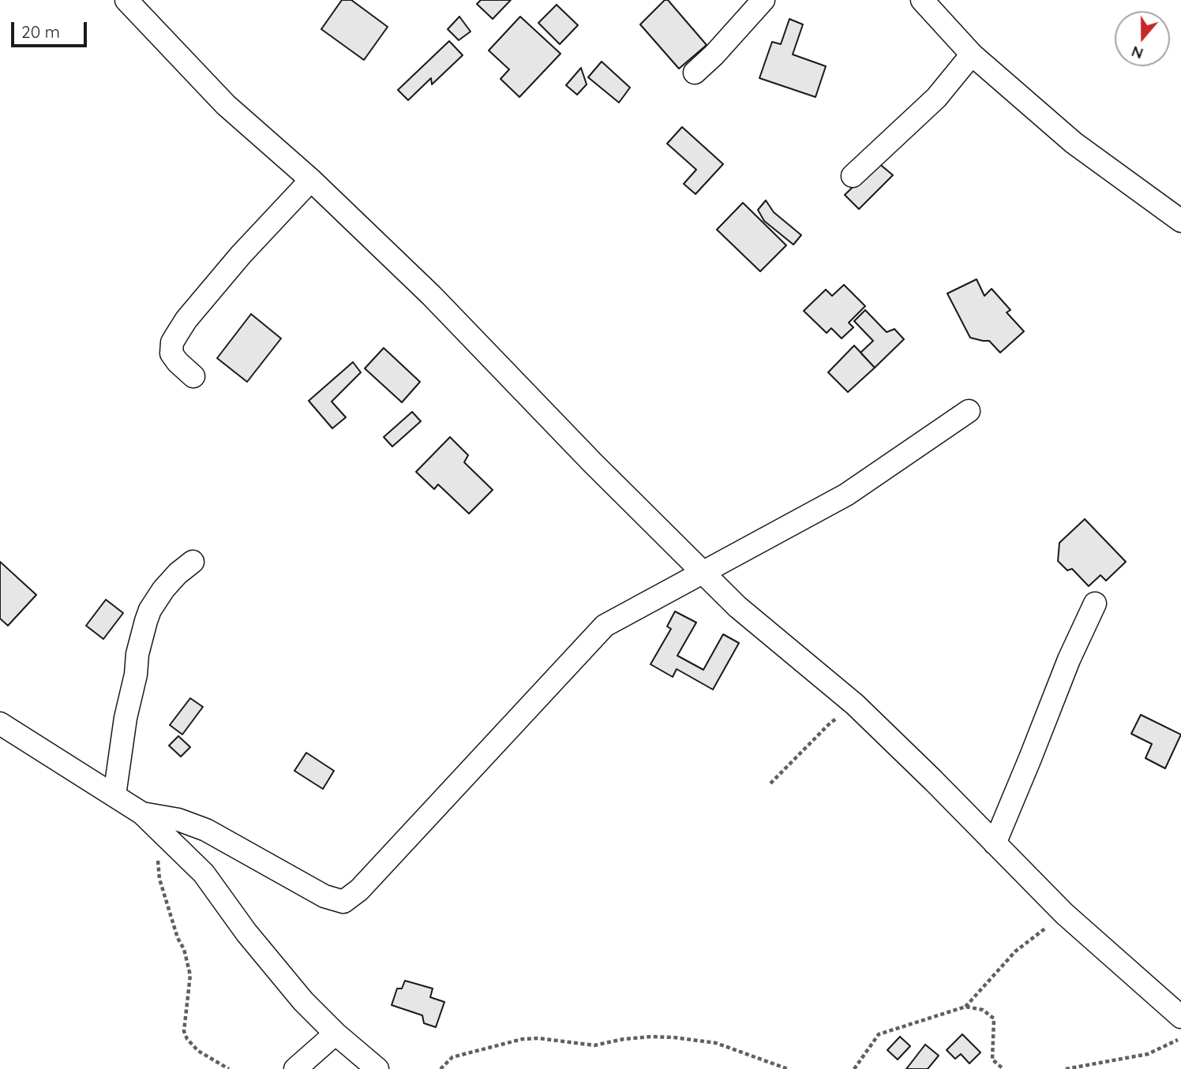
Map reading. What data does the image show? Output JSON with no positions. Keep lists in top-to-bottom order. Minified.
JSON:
{"scale_bar":"20 m","north":"bottom"}
